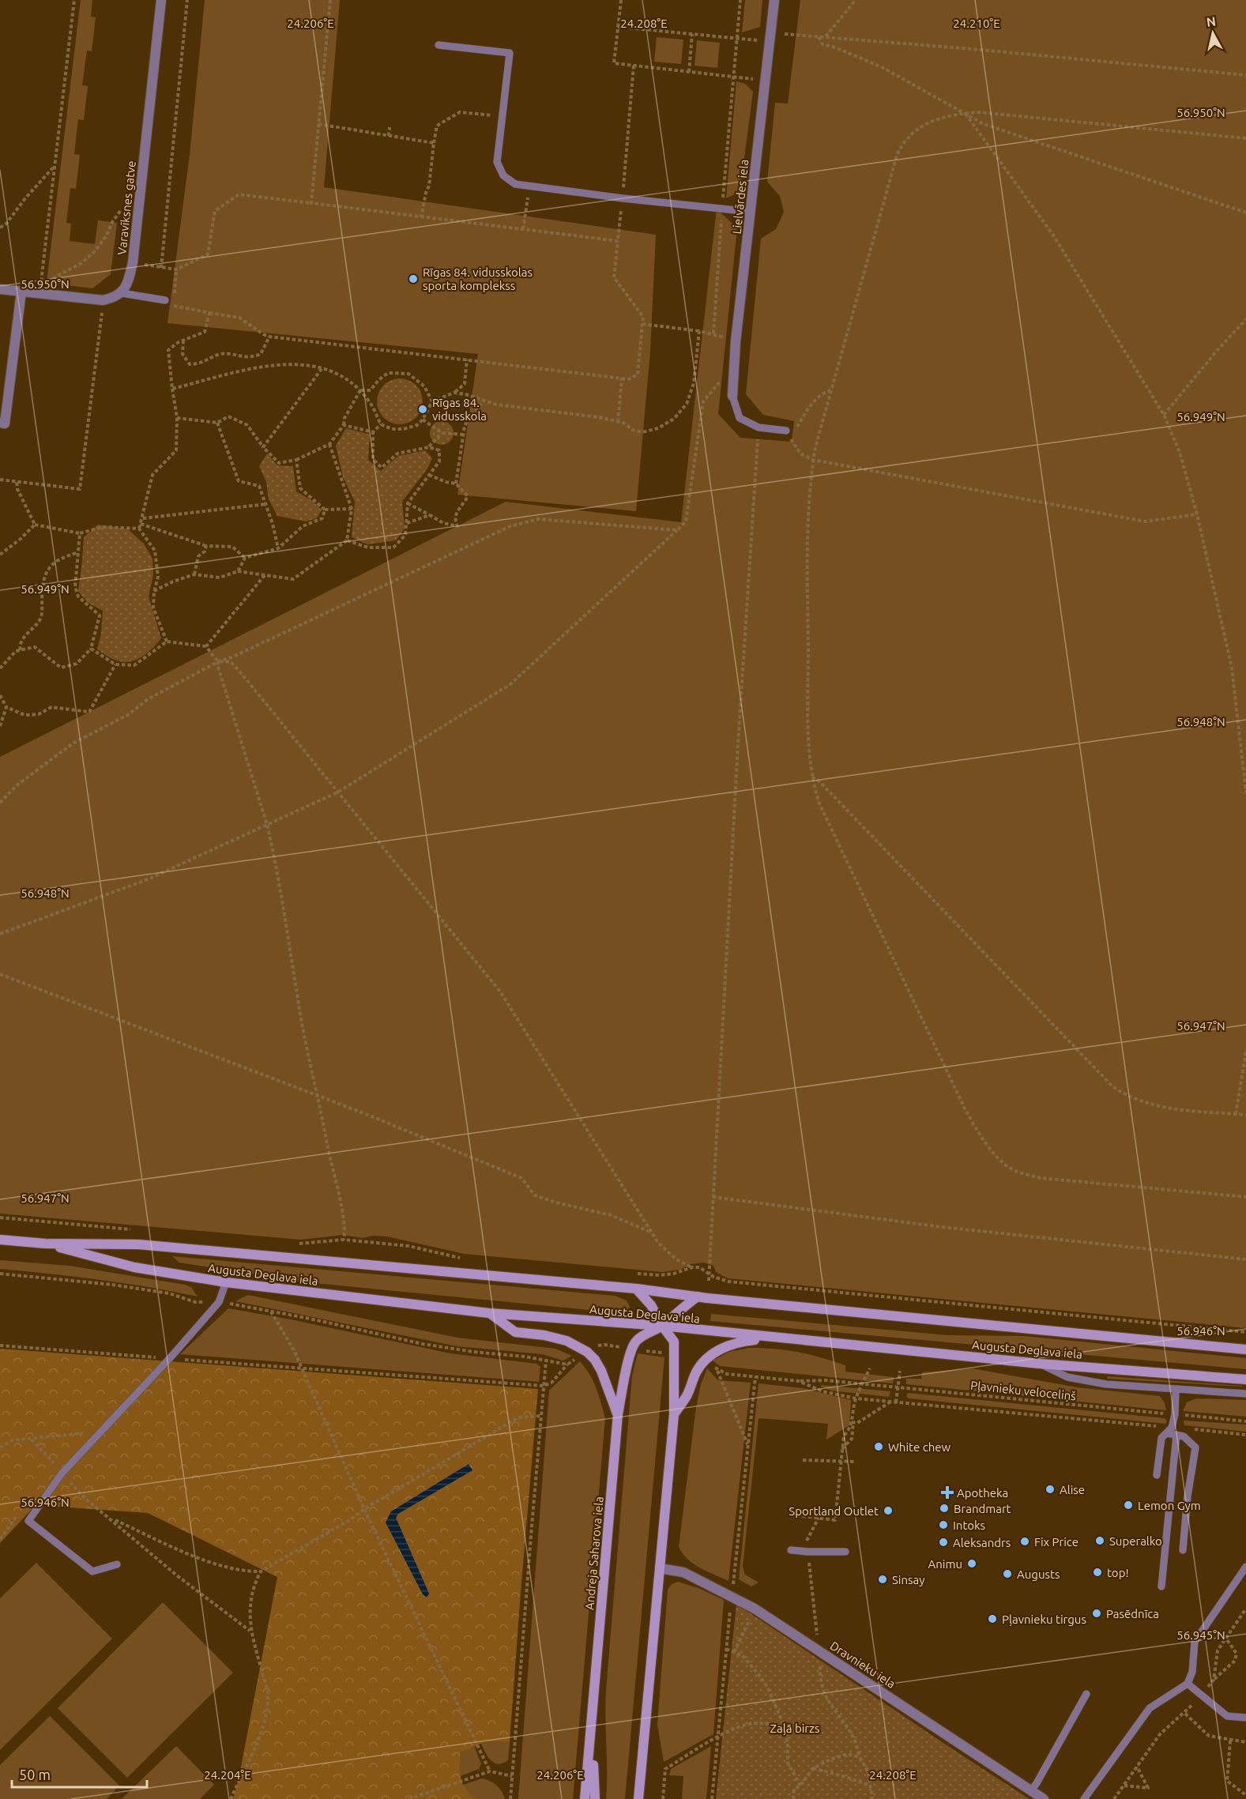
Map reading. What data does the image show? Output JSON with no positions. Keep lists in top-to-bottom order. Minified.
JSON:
{"streets":{"main road":["Augusta Deglava iela","Andreja Saharova iela"],"street":["Lielvārdes iela","Varavīksnes gatve","Dravnieku iela"],"path":["Pļavnieku veloceliņš"]},"crossings":[["Augusta Deglava iela","Andreja Saharova iela"]],"parks":["Zaļā birzs"],"places":{"other":["Rīgas 84. vidusskolas sporta komplekss","Rīgas 84. vidusskola","White chew","Alise","Lemon Gym","Brandmart","Sportland Outlet","Intoks","Superalko","Fix Price","Aleksandrs","Animu","top!","Augusts","Sinsay","Pasēdnīca","Pļavnieku tirgus"],"health":["Apotheka"]},"scale_bar":"50 m","north":"top","coordinates":["24.206°E","24.208°E","24.210°E","56.950°N","56.949°N","56.948°N","56.947°N","56.946°N","56.945°N","24.204°E"]}
